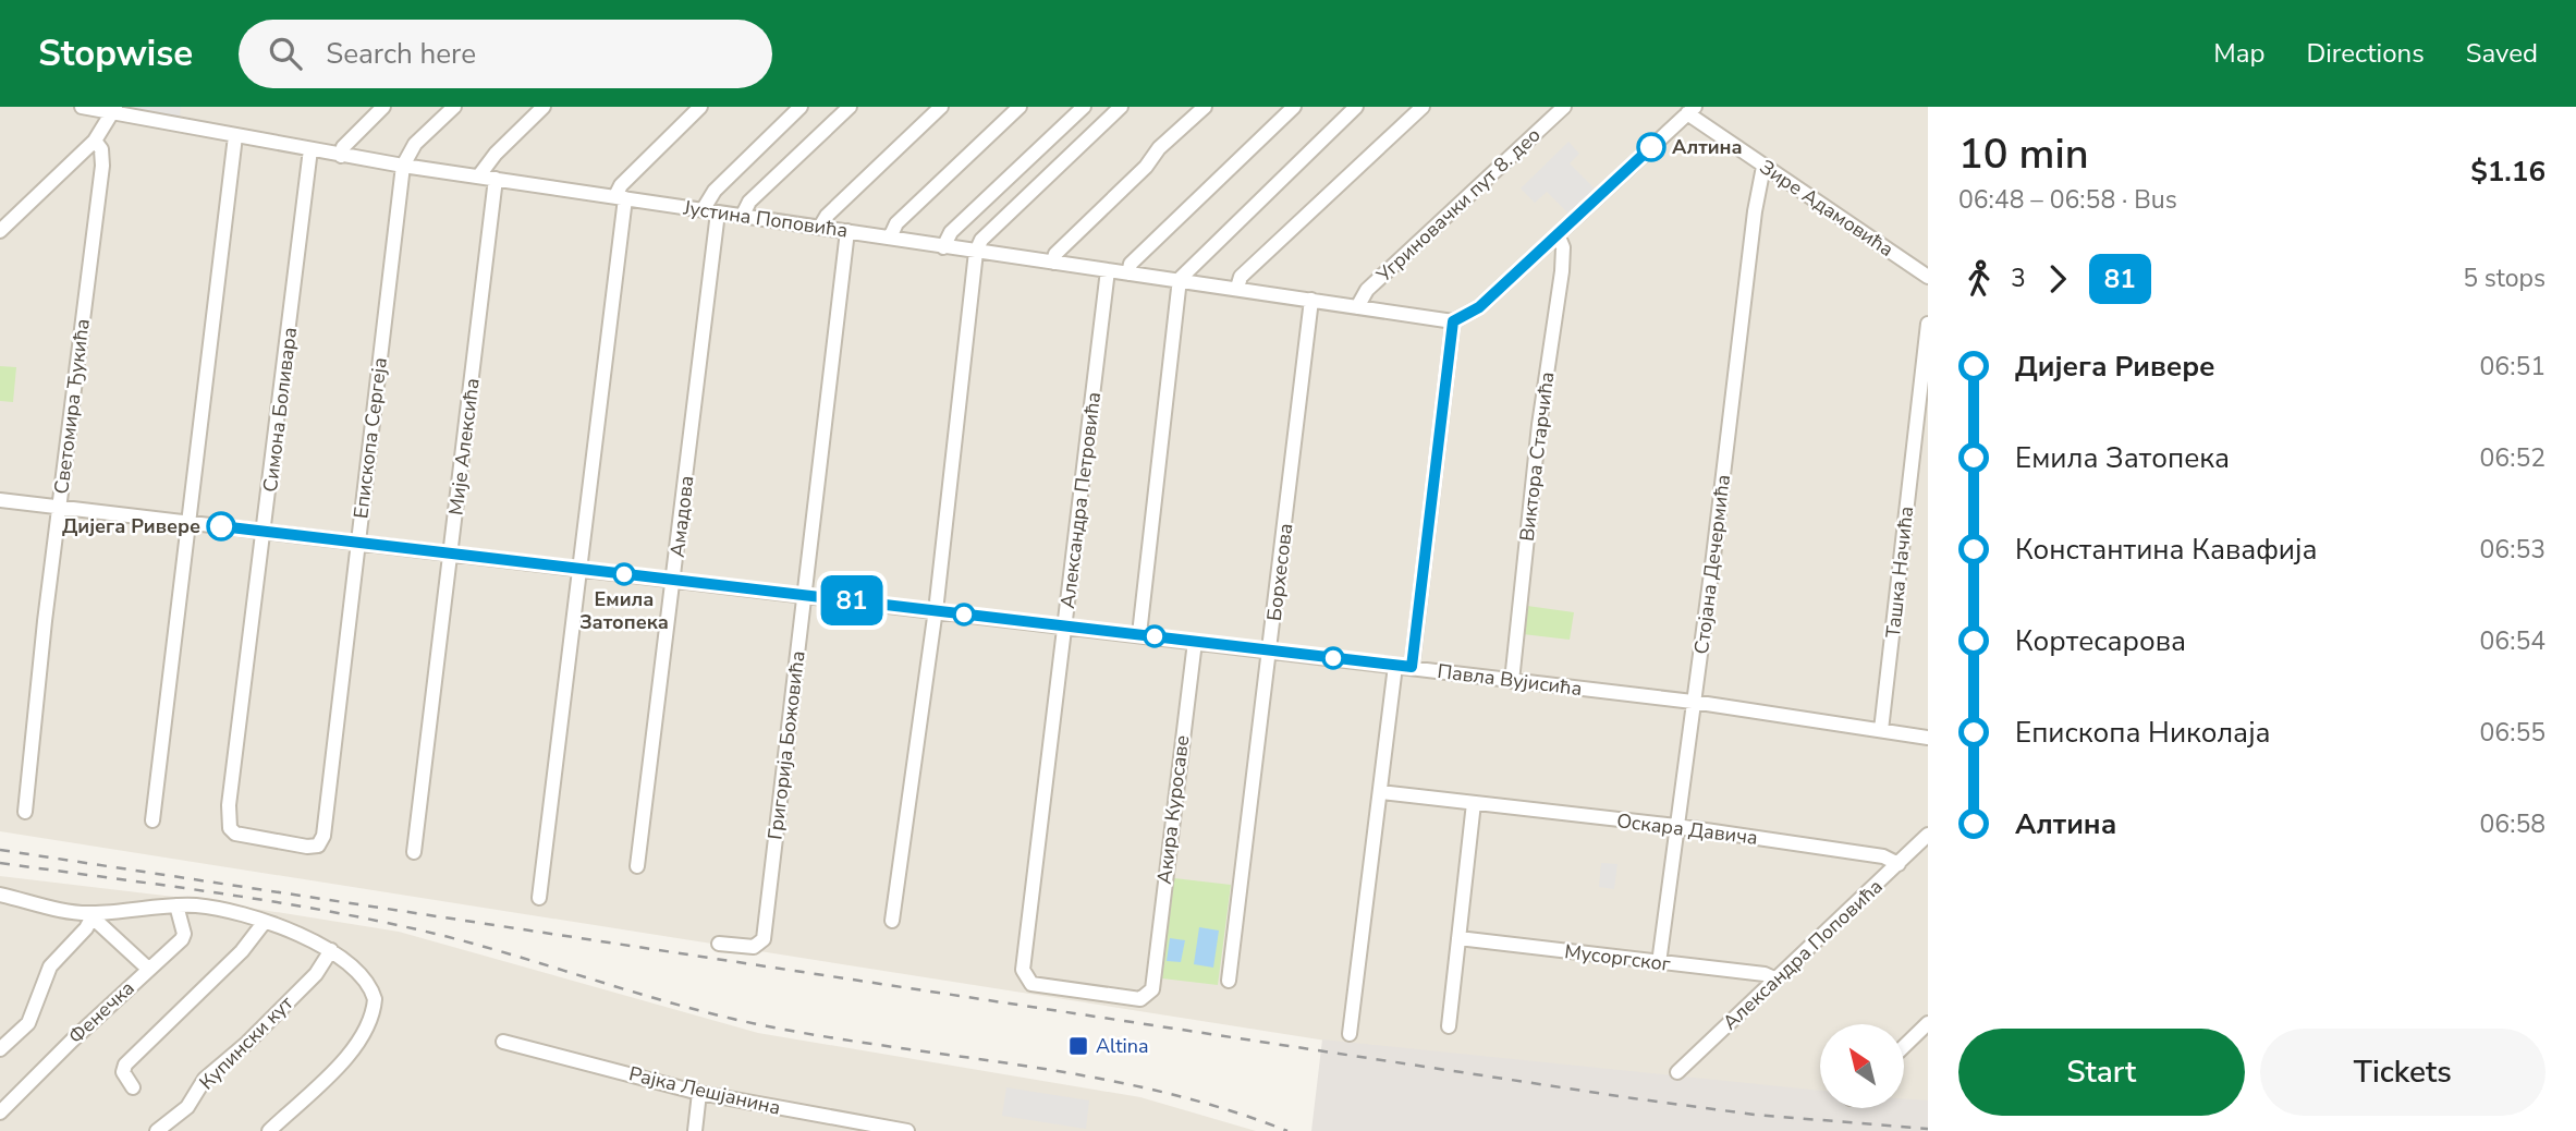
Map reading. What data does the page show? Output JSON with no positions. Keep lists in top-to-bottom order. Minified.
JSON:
{"streets":{"street":["Угриновачки пут 8. део","Зире Адамовића","Јустина Поповића","Светомира Ђукића","Симона Боливара","Епископа Сергеја","Мије Алексића","Виктора Старчића","Александра Петровића","Амадова","Стојана Дечермића","Борхесова","Ташка Начића","Павла Вујисића","Григорија Божовића","Акира Куросаве","Оскара Давича","Александра Поповића","Мусоргског","Фенечка","Купински кут","Рајка Лешјанина"]},"crossings":[["Угриновачки пут 8. део","Јустина Поповића"],["Зире Адамовића","Стојана Дечермића"],["Јустина Поповића","Симона Боливара"],["Јустина Поповића","Епископа Сергеја"],["Јустина Поповића","Мије Алексића"],["Јустина Поповића","Александра Петровића"],["Јустина Поповића","Амадова"],["Јустина Поповића","Борхесова"],["Јустина Поповића","Григорија Божовића"],["Светомира Ђукића","Павла Вујисића"],["Симона Боливара","Епископа Сергеја"],["Симона Боливара","Павла Вујисића"],["Епископа Сергеја","Павла Вујисића"],["Мије Алексића","Павла Вујисића"],["Виктора Старчића","Павла Вујисића"],["Александра Петровића","Павла Вујисића"],["Александра Петровића","Акира Куросаве"],["Амадова","Павла Вујисића"],["Стојана Дечермића","Павла Вујисића"],["Стојана Дечермића","Оскара Давича"],["Стојана Дечермића","Мусоргског"],["Борхесова","Павла Вујисића"],["Ташка Начића","Павла Вујисића"],["Павла Вујисића","Григорија Божовића"],["Павла Вујисића","Акира Куросаве"],["Оскара Давича","Александра Поповића"],["Александра Поповића","Мусоргског"]],"places":{"other":["Алтина","Дијега Ривере","Емила Затопека"],"transit":["Altina"]},"lines":["bus line 81"],"north":"top left","page":{"header":"Stopwise","search":"Search here","nav":["Map","Directions","Saved"],"on_map":"81","heading":["10 min","06:48 – 06:58 · Bus","$1.16"],"legs":["3","81","5 stops"],"list":[{"name":"Дијега Ривере","value":"06:51"},{"name":"Емила Затопека","value":"06:52"},{"name":"Константина Кавафија","value":"06:53"},{"name":"Кортесарова","value":"06:54"},{"name":"Епископа Николаја","value":"06:55"},{"name":"Алтина","value":"06:58"}],"buttons":["Start","Tickets"]}}
